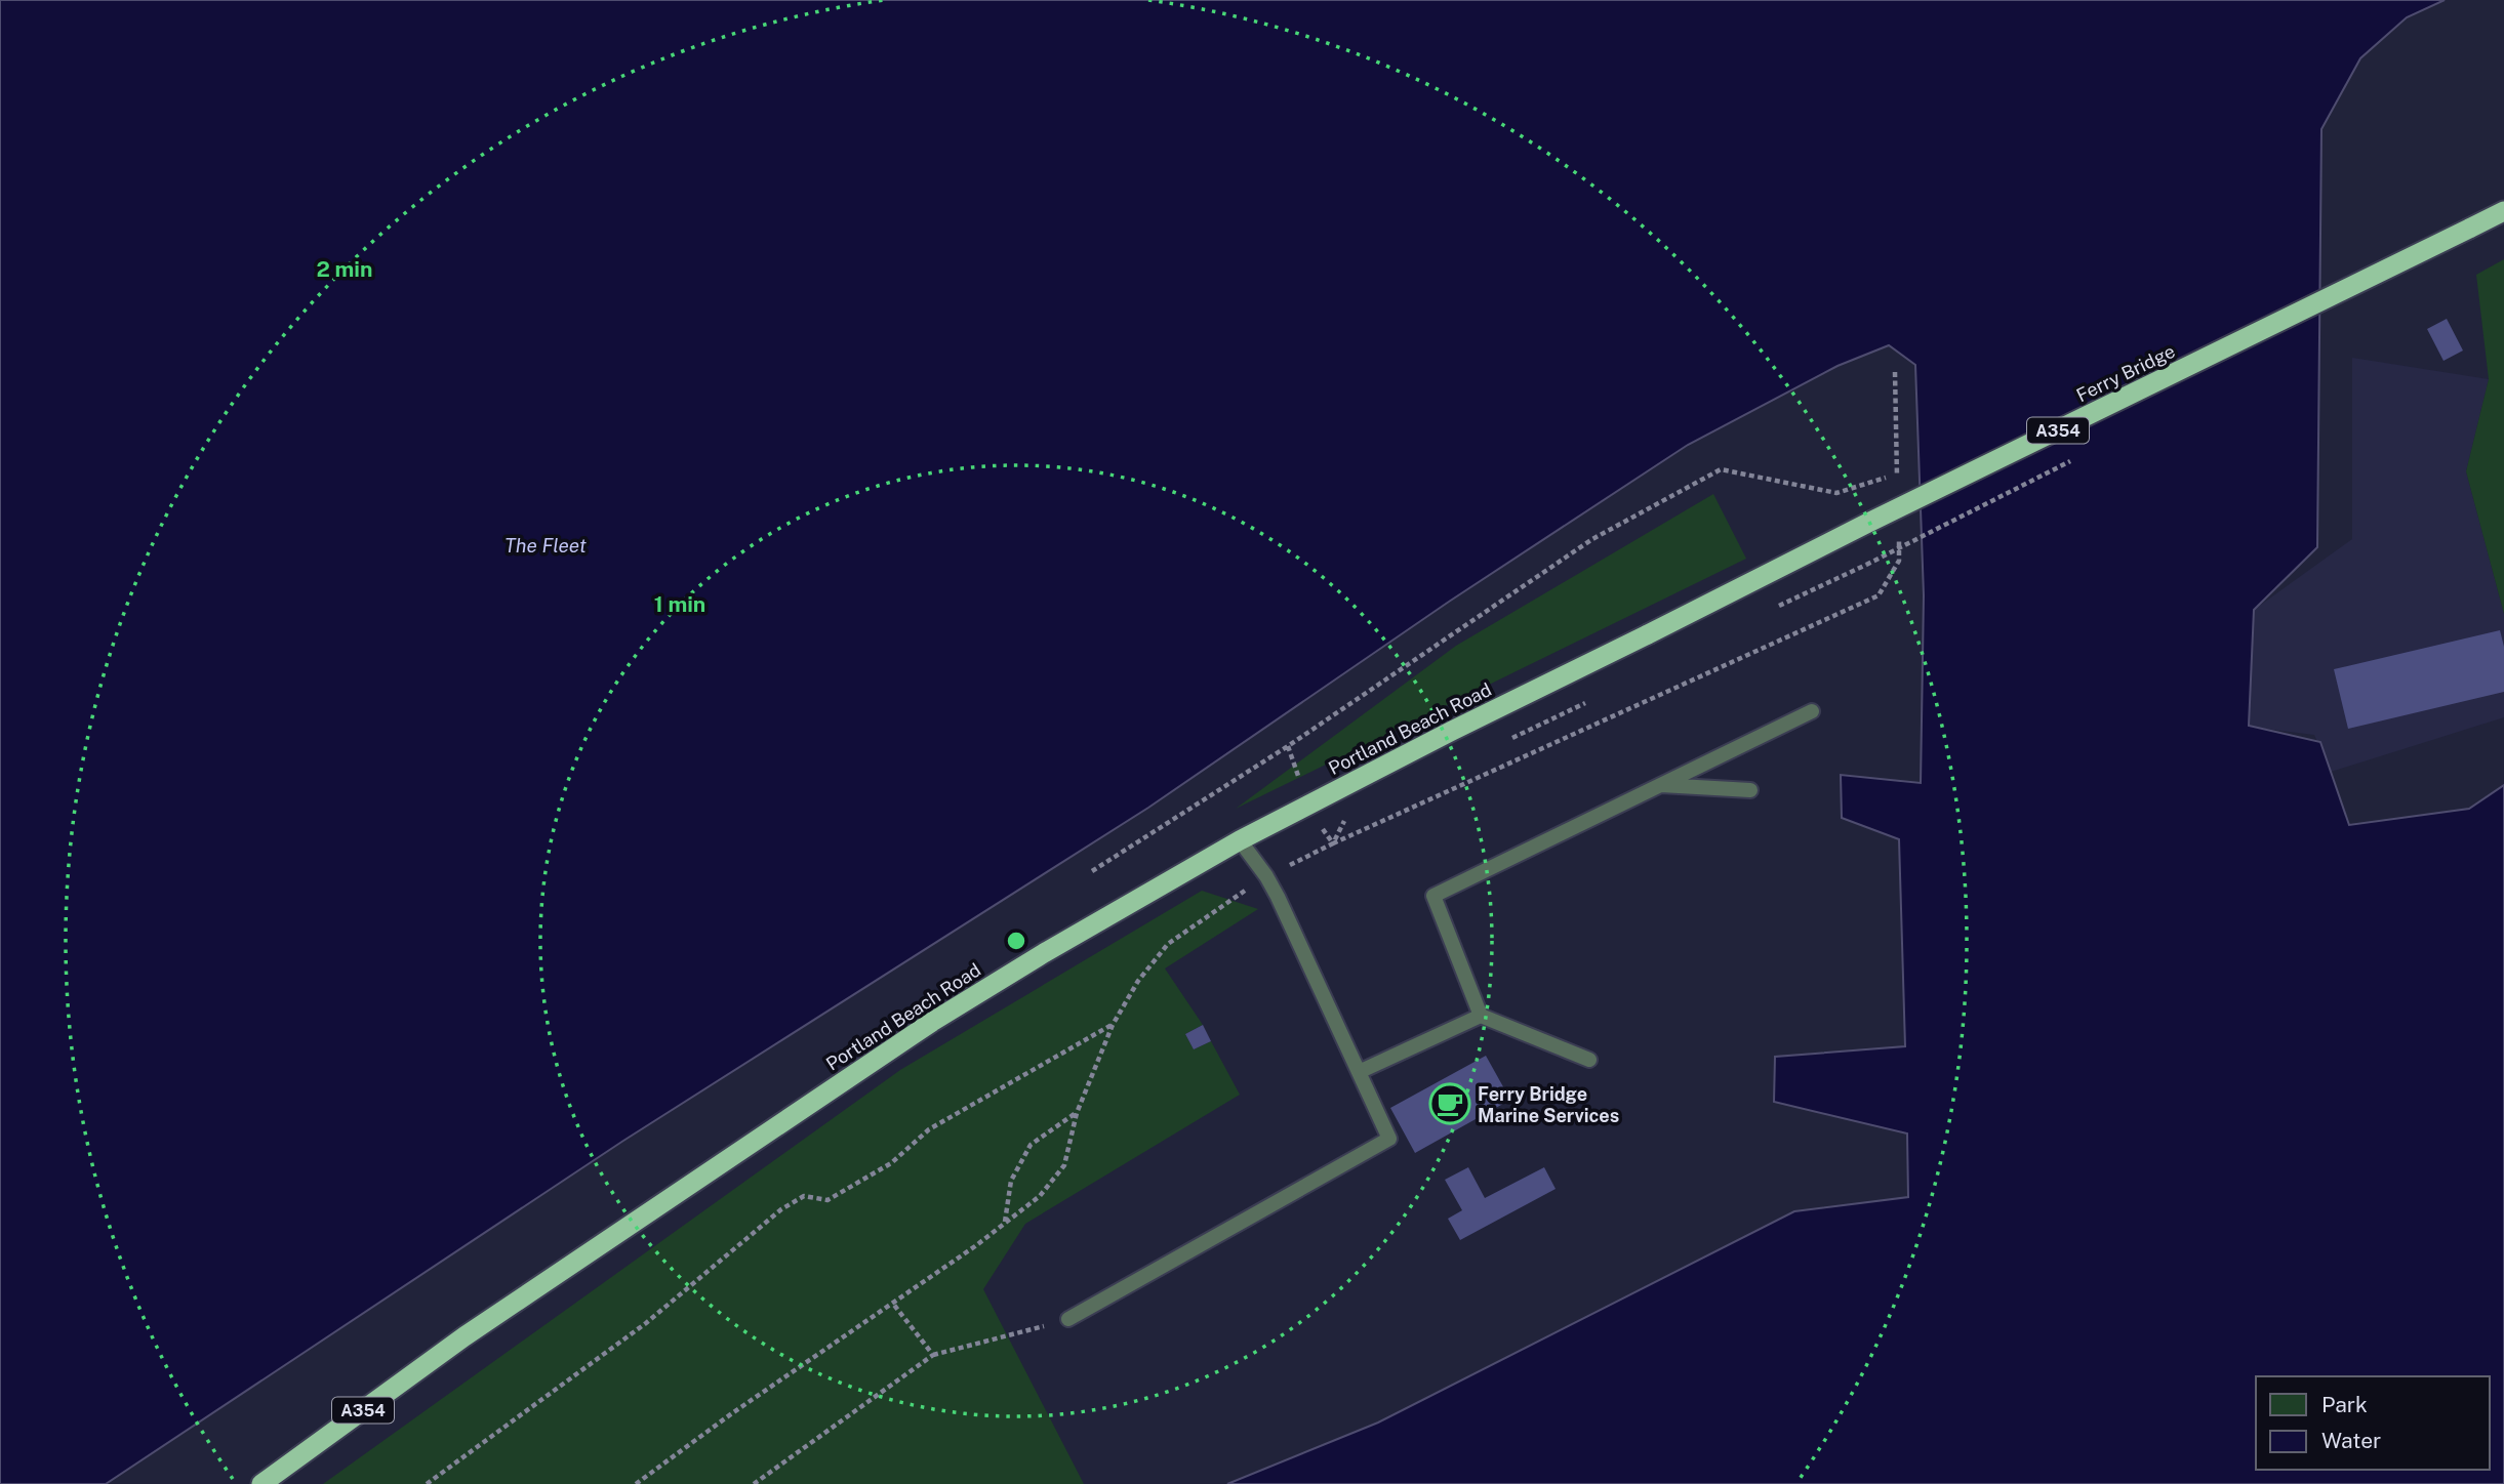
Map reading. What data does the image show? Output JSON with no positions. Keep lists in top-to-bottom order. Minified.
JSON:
{"streets":{"highway":["Ferry Bridge","A354","Portland Beach Road"]},"crossings":[["Ferry Bridge","Portland Beach Road"]],"water":["The Fleet"],"places":{"cafe":["Ferry Bridge Marine Services"]},"legend":["Park","Water"],"rings":["2 min","1 min"]}
